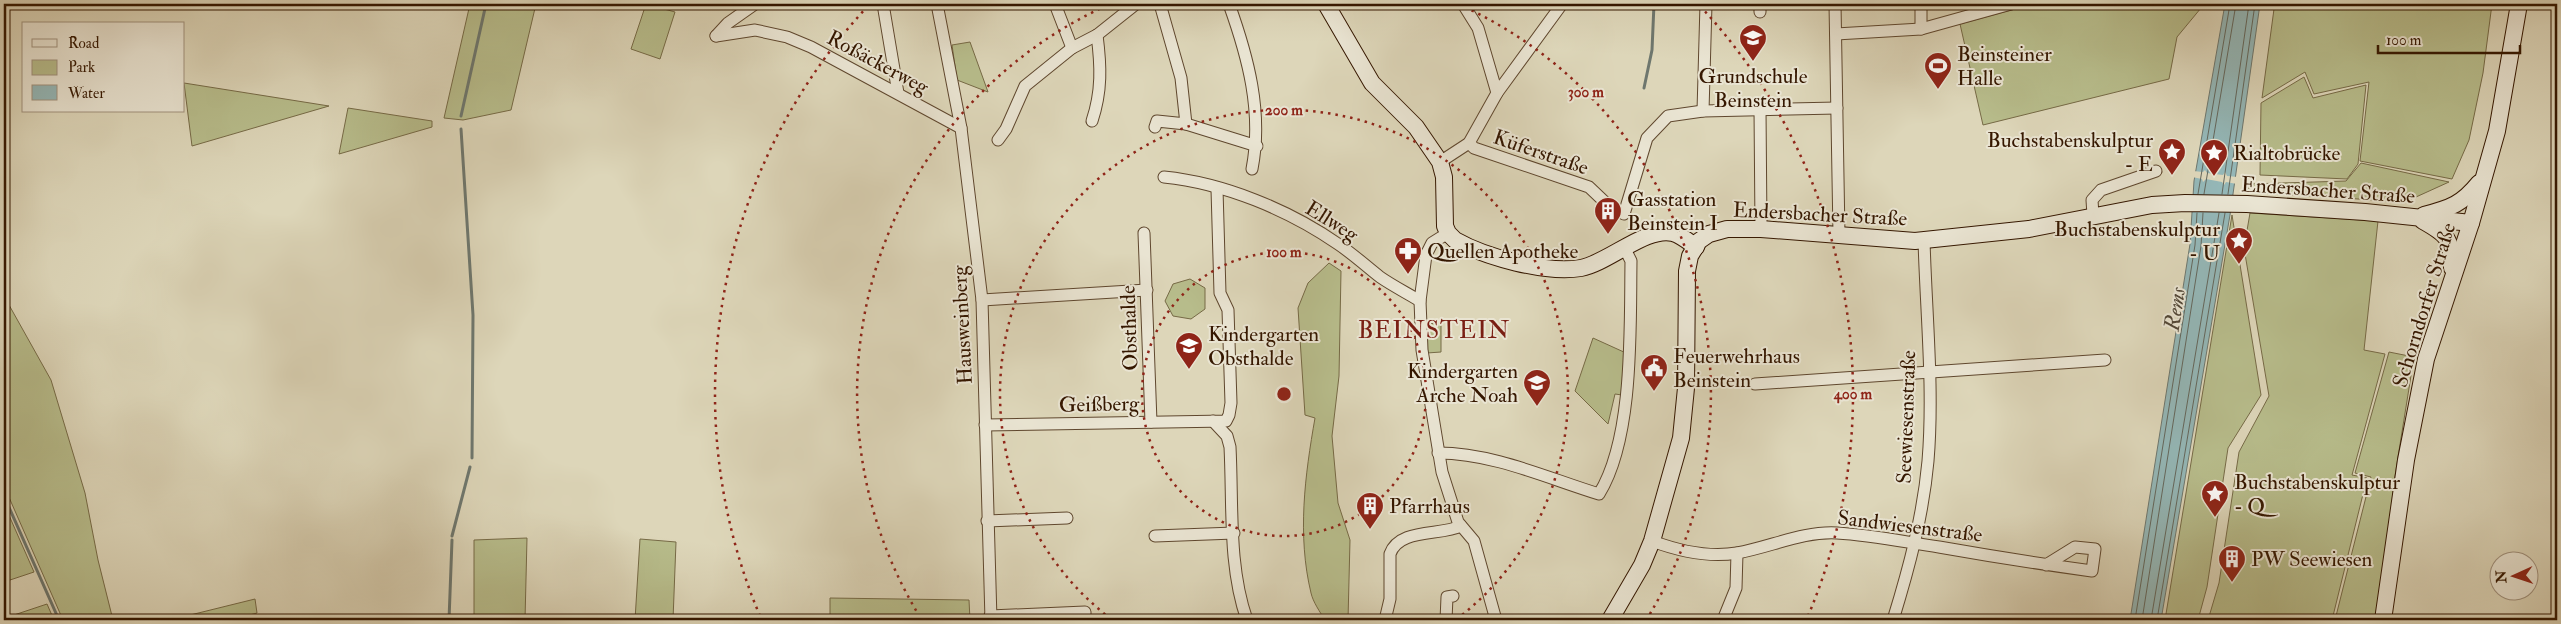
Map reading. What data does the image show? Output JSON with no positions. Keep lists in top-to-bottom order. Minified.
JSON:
{"streets":{"street":["Roßäckerweg","Küferstraße","Endersbacher Straße","Ellweg","Schorndorfer Straße","Hausweinberg","Obsthalde","Geißberg","Seewiesenstraße","Sandwiesenstraße"]},"crossings":[["Roßäckerweg","Hausweinberg"],["Endersbacher Straße","Schorndorfer Straße"],["Endersbacher Straße","Seewiesenstraße"],["Hausweinberg","Geißberg"],["Obsthalde","Geißberg"],["Seewiesenstraße","Sandwiesenstraße"]],"districts":["BEINSTEIN"],"water":["Rems"],"places":{"school or university":["Grundschule Beinstein","Kindergarten Obsthalde","Kindergarten Arche Noah"],"sports":["Beinsteiner Halle"],"place":["Buchstabenskulptur - E","Rialtobrücke","Buchstabenskulptur - U","Buchstabenskulptur - Q"],"building":["Gasstation Beinstein I","Pfarrhaus","PW Seewiesen"],"pharmacy":["Quellen Apotheke"],"public building":["Feuerwehrhaus Beinstein"]},"legend":["Road","Park","Water"],"scale_bar":"100 m","north":"left","rings":["300 m","200 m","100 m","400 m"]}
